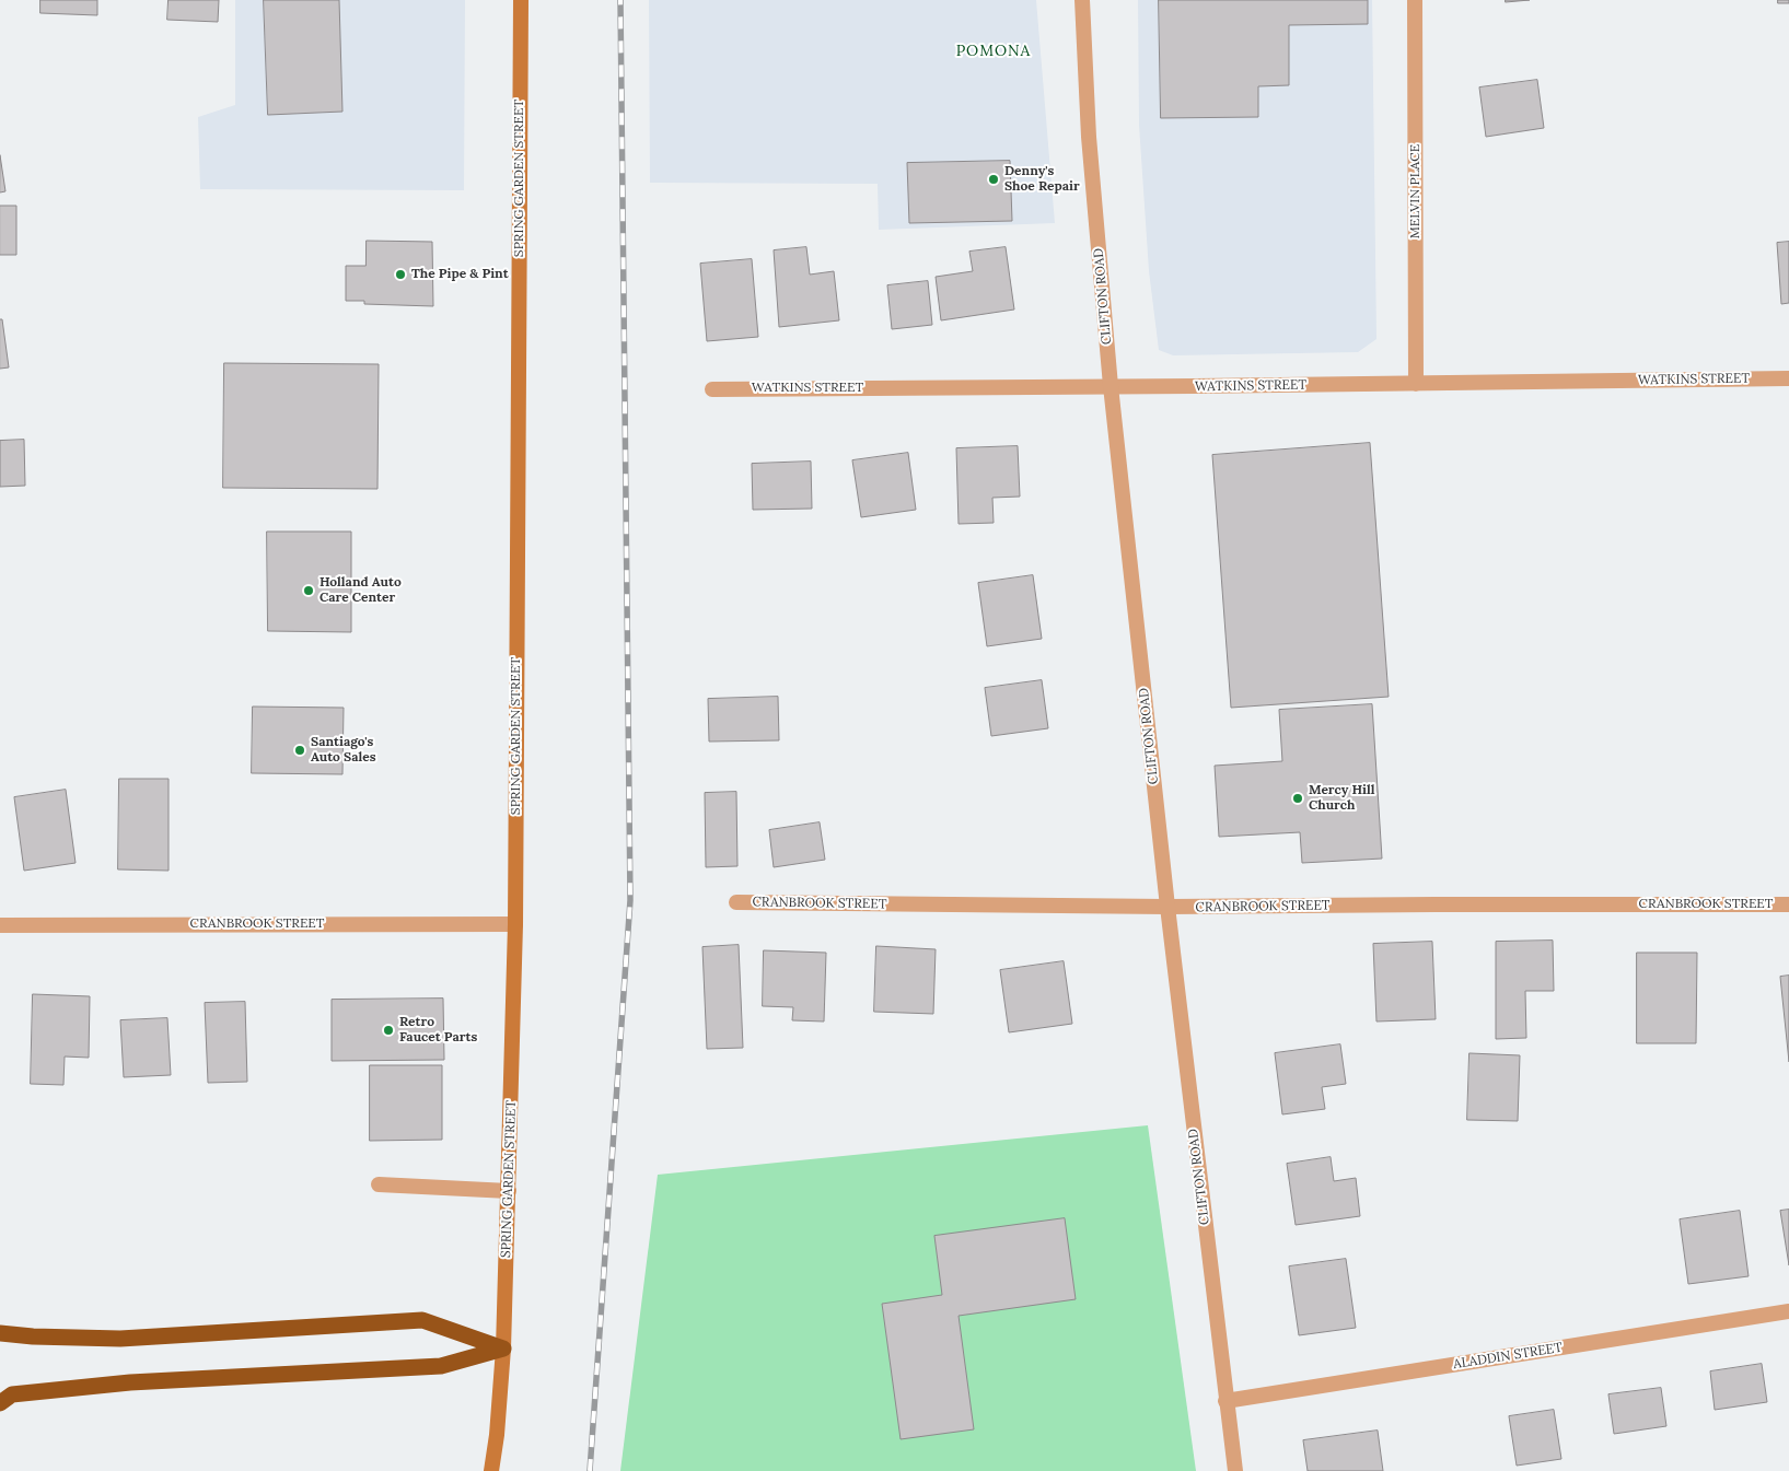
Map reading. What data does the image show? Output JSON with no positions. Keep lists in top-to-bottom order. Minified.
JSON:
{"streets":{"main road":["SPRING GARDEN STREET"],"street":["MELVIN PLACE","CLIFTON ROAD","WATKINS STREET","CRANBROOK STREET","ALADDIN STREET"]},"crossings":[["SPRING GARDEN STREET","CRANBROOK STREET"],["MELVIN PLACE","WATKINS STREET"],["CLIFTON ROAD","WATKINS STREET"],["CLIFTON ROAD","CRANBROOK STREET"],["CLIFTON ROAD","ALADDIN STREET"]],"districts":["POMONA"],"places":["Denny's Shoe Repair","The Pipe & Pint","Holland Auto Care Center","Santiago's Auto Sales","Mercy Hill Church","Retro Faucet Parts"]}
